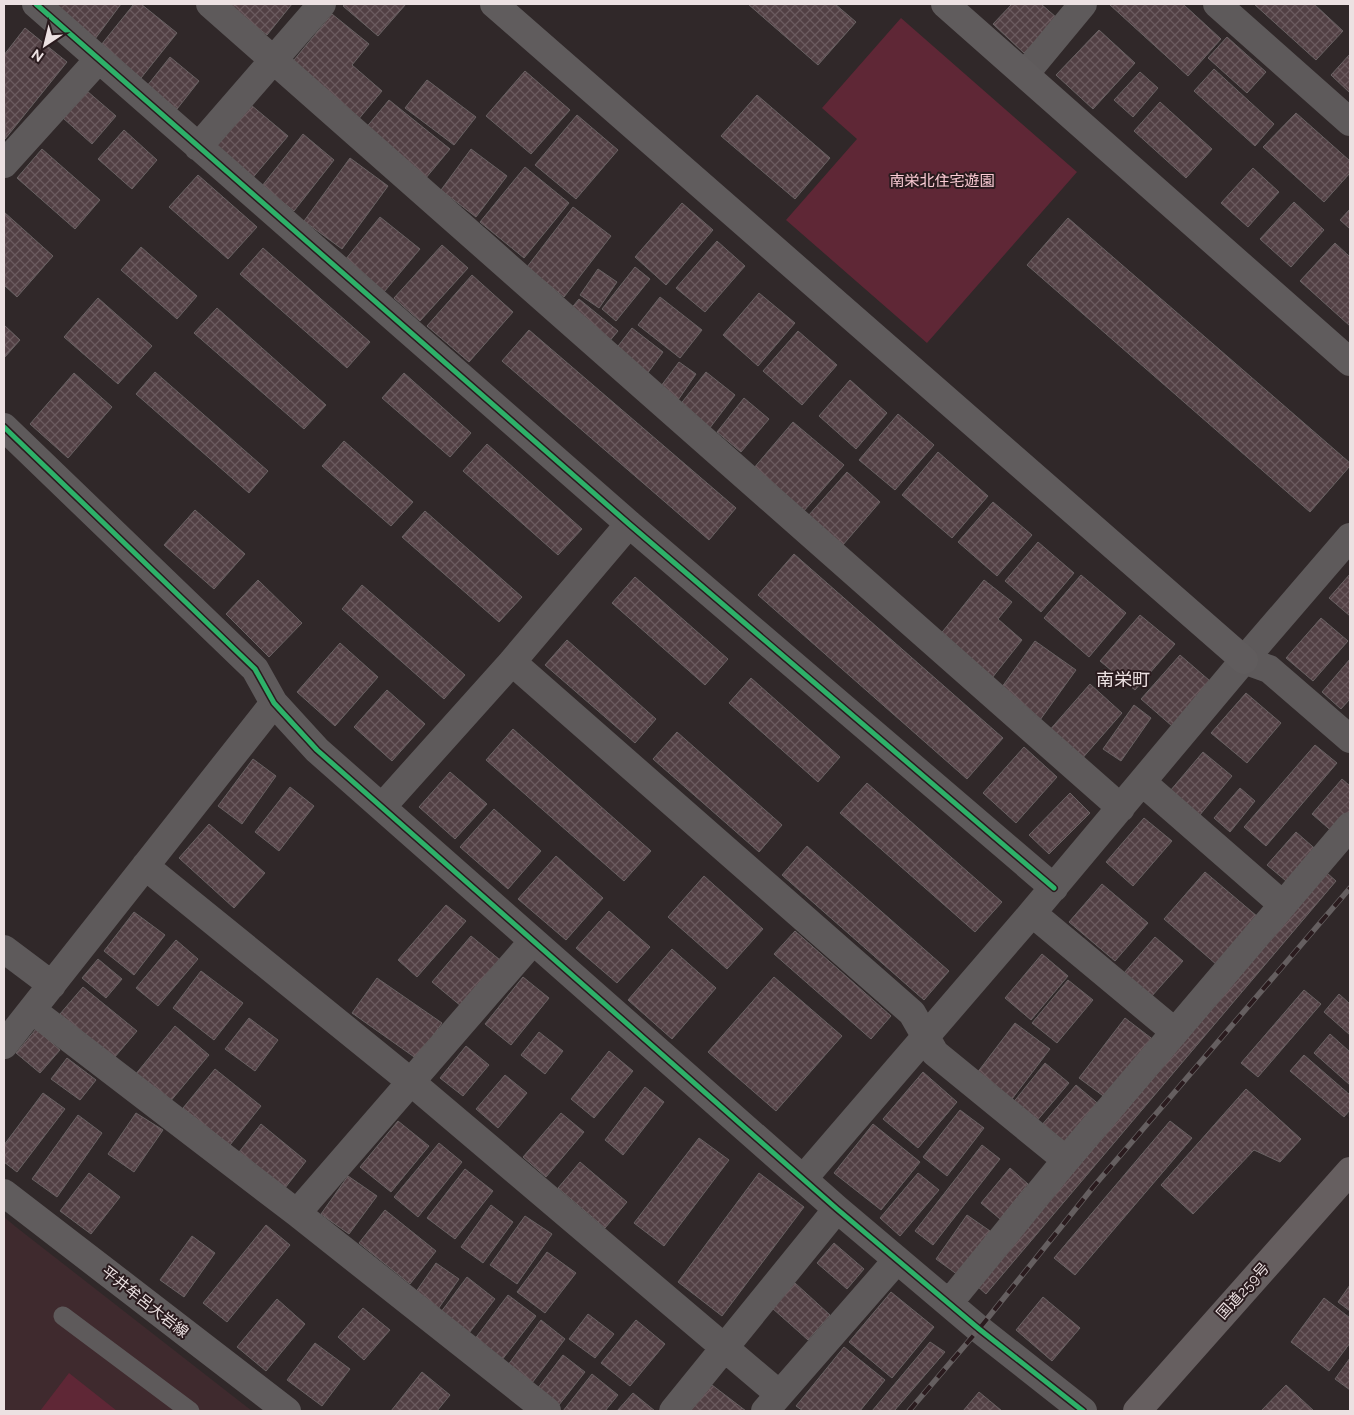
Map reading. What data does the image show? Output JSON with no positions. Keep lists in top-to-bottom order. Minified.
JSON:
{"streets":{"highway":["国道259号"],"street":["平井牟呂大岩線"]},"districts":["南栄町"],"parks":["南栄北住宅遊園"],"north":"bottom left"}
